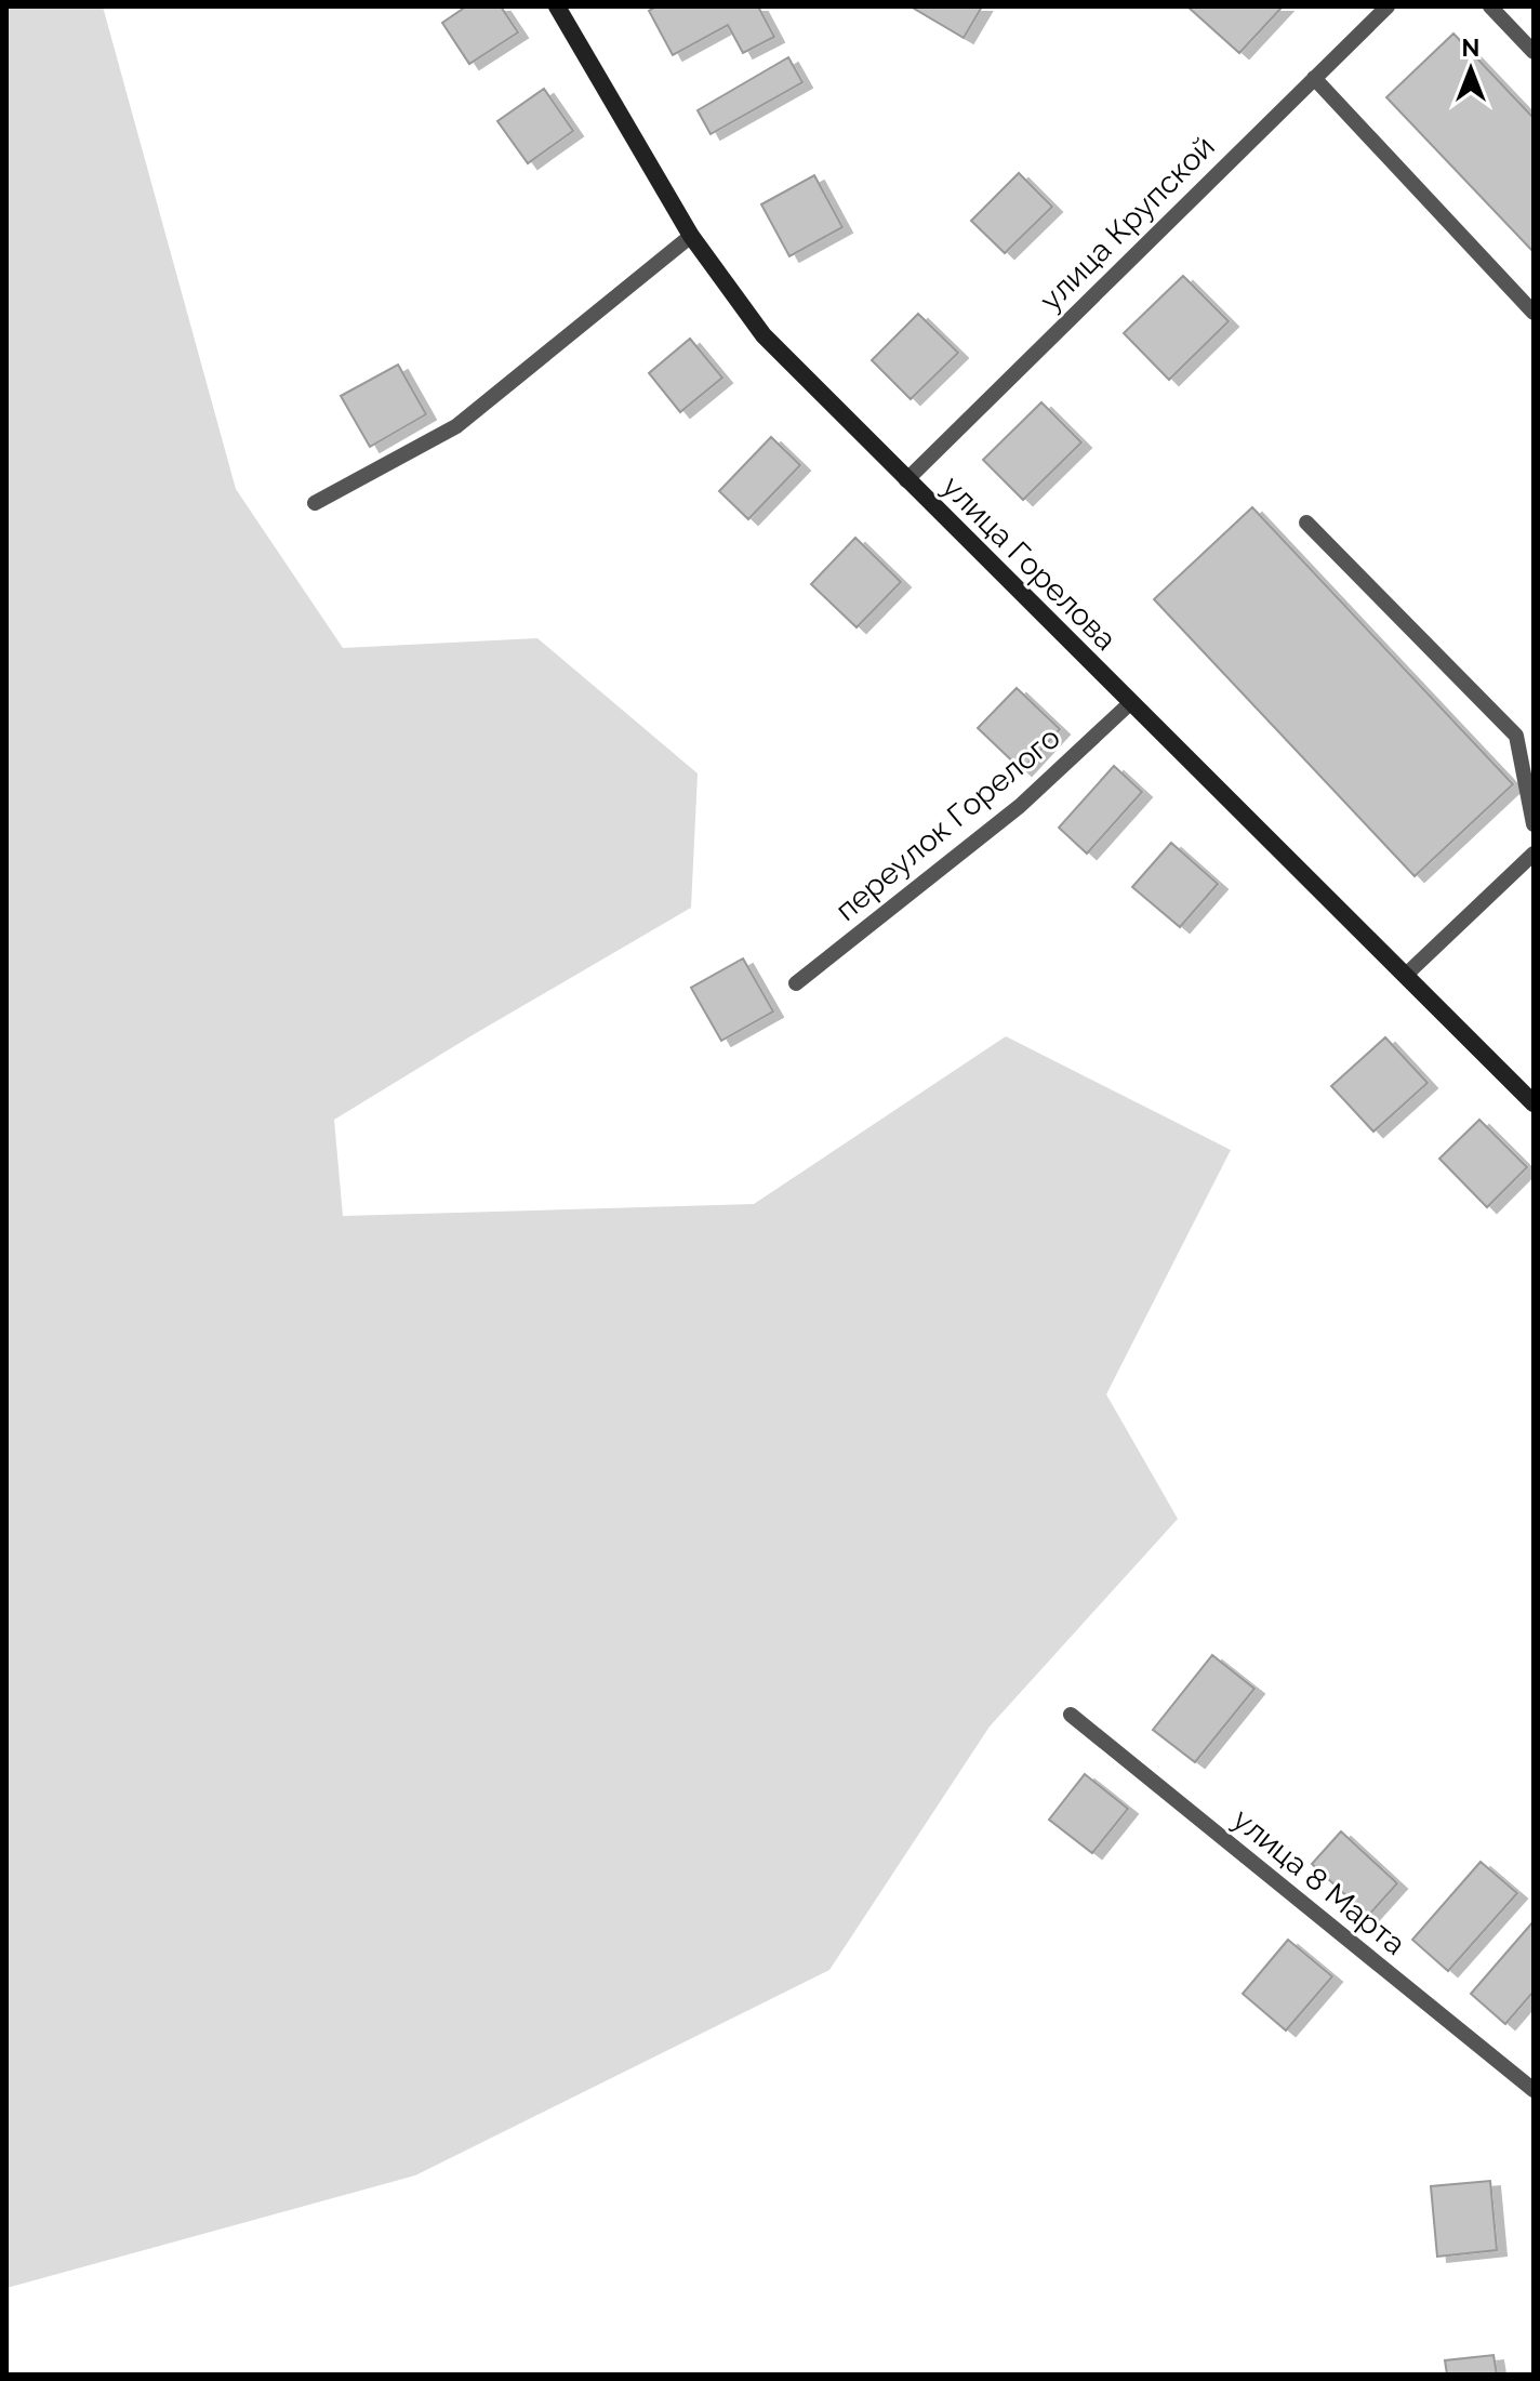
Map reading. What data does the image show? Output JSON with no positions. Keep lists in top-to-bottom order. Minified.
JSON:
{"streets":{"street":["улица Горелова"],"lane":["улица Крупской","переулок Горелого","улица 8 Марта"]},"crossings":[["улица Крупской","улица Горелова"],["улица Горелова","переулок Горелого"]],"north":"top"}
